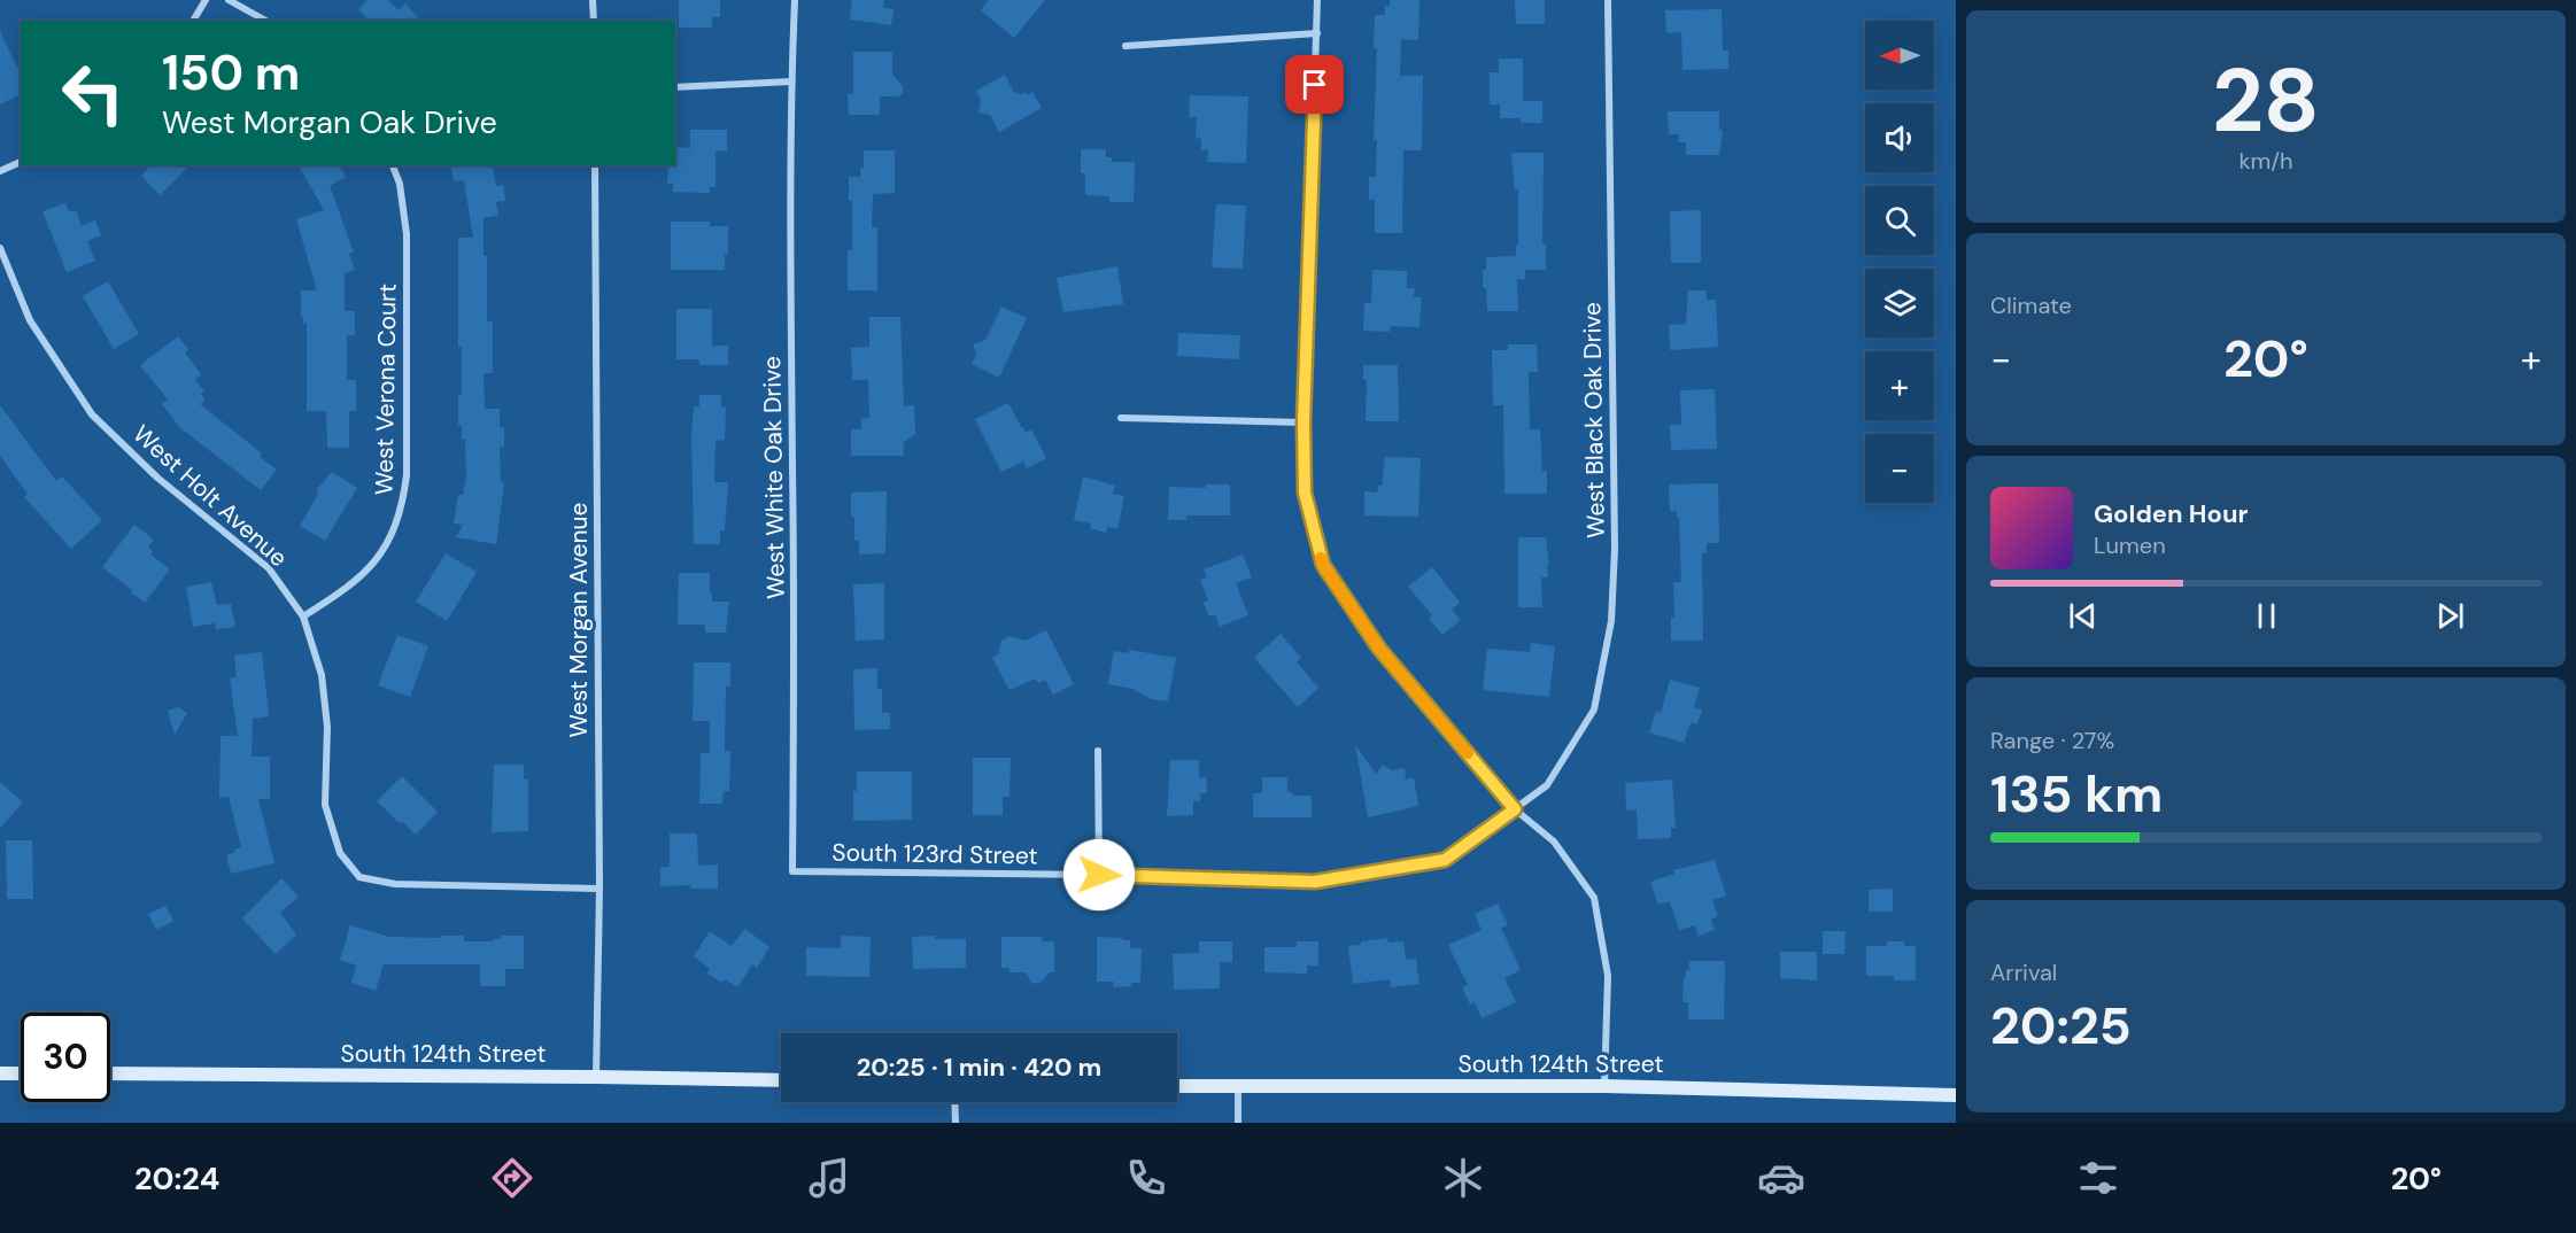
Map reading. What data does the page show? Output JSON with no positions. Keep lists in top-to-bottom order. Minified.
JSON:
{"streets":{"street":["West Verona Court","West Black Oak Drive","West White Oak Drive","West Holt Avenue","West Morgan Avenue","South 123rd Street","South 124th Street"]},"crossings":[["West Verona Court","West Holt Avenue"],["West Black Oak Drive","South 123rd Street"],["West White Oak Drive","South 123rd Street"],["West Holt Avenue","West Morgan Avenue"],["West Morgan Avenue","South 124th Street"]],"north":"left","page":{"tile":[["28","km/h"],"Climate",["Range · 27%","135 km"],["Arrival","20:25"]],"map_buttons":["+","−"],"turn":["150 m","West Morgan Oak Drive"],"heat":["−","20°","+"],"song":["Golden Hour","Lumen"],"limit":"30","trip":"20:25 · 1 min · 420 m","tabs":["20:24","20°"]}}
